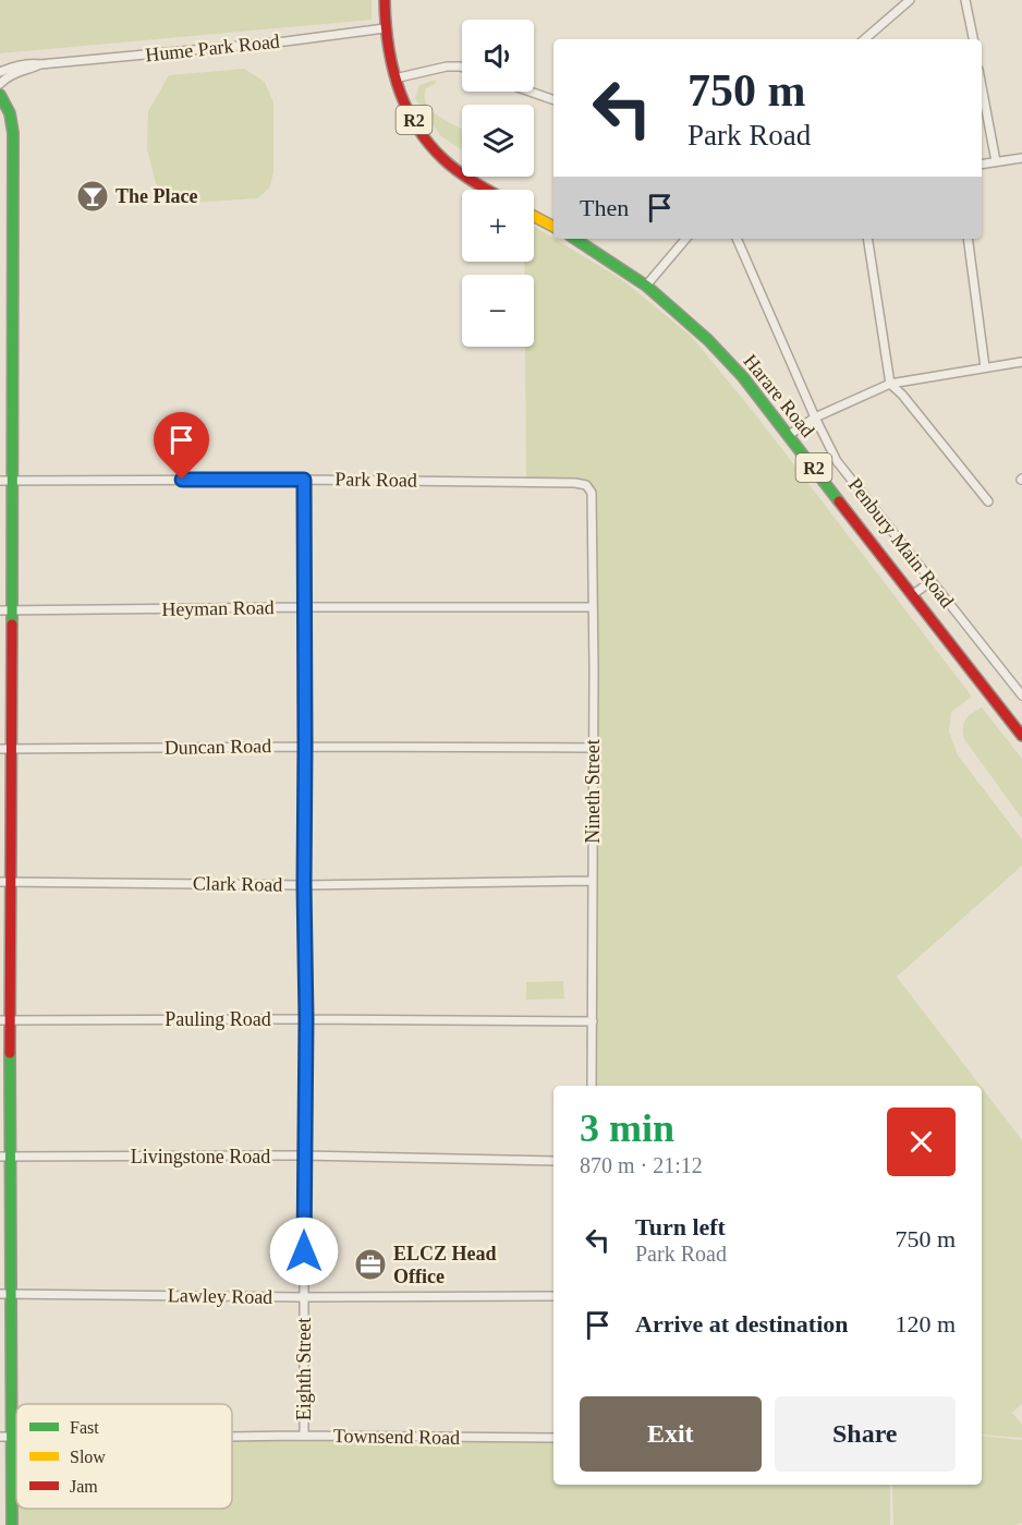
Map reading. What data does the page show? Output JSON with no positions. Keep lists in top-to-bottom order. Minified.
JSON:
{"streets":{"main road":["R2","Harare Road"],"street":["Hume Park Road","Park Road","Penbury Main Road","Heyman Road","Duncan Road","Nineth Street","Clark Road","Pauling Road","Livingstone Road","Lawley Road","Eighth Street","Townsend Road"]},"crossings":[["Hume Park Road","R2"],["Park Road","Nineth Street"],["Park Road","Eighth Street"],["Heyman Road","Nineth Street"],["Heyman Road","Eighth Street"],["Duncan Road","Nineth Street"],["Duncan Road","Eighth Street"],["Nineth Street","Clark Road"],["Nineth Street","Pauling Road"],["Clark Road","Eighth Street"],["Pauling Road","Eighth Street"],["Livingstone Road","Eighth Street"],["Lawley Road","Eighth Street"],["Eighth Street","Townsend Road"]],"places":{"bar":["The Place"],"office":["ELCZ Head Office"]},"legend":["Fast","Slow","Jam"],"page":{"map_buttons":["+","−"],"turn":["750 m","Park Road"],"then":"Then","heading":["3 min","870 m · 21:12"],"list":[{"name":"Turn left","note":"Park Road","value":"750 m"},{"name":"Arrive at destination","value":"120 m"}],"buttons":["Exit","Share"]}}
